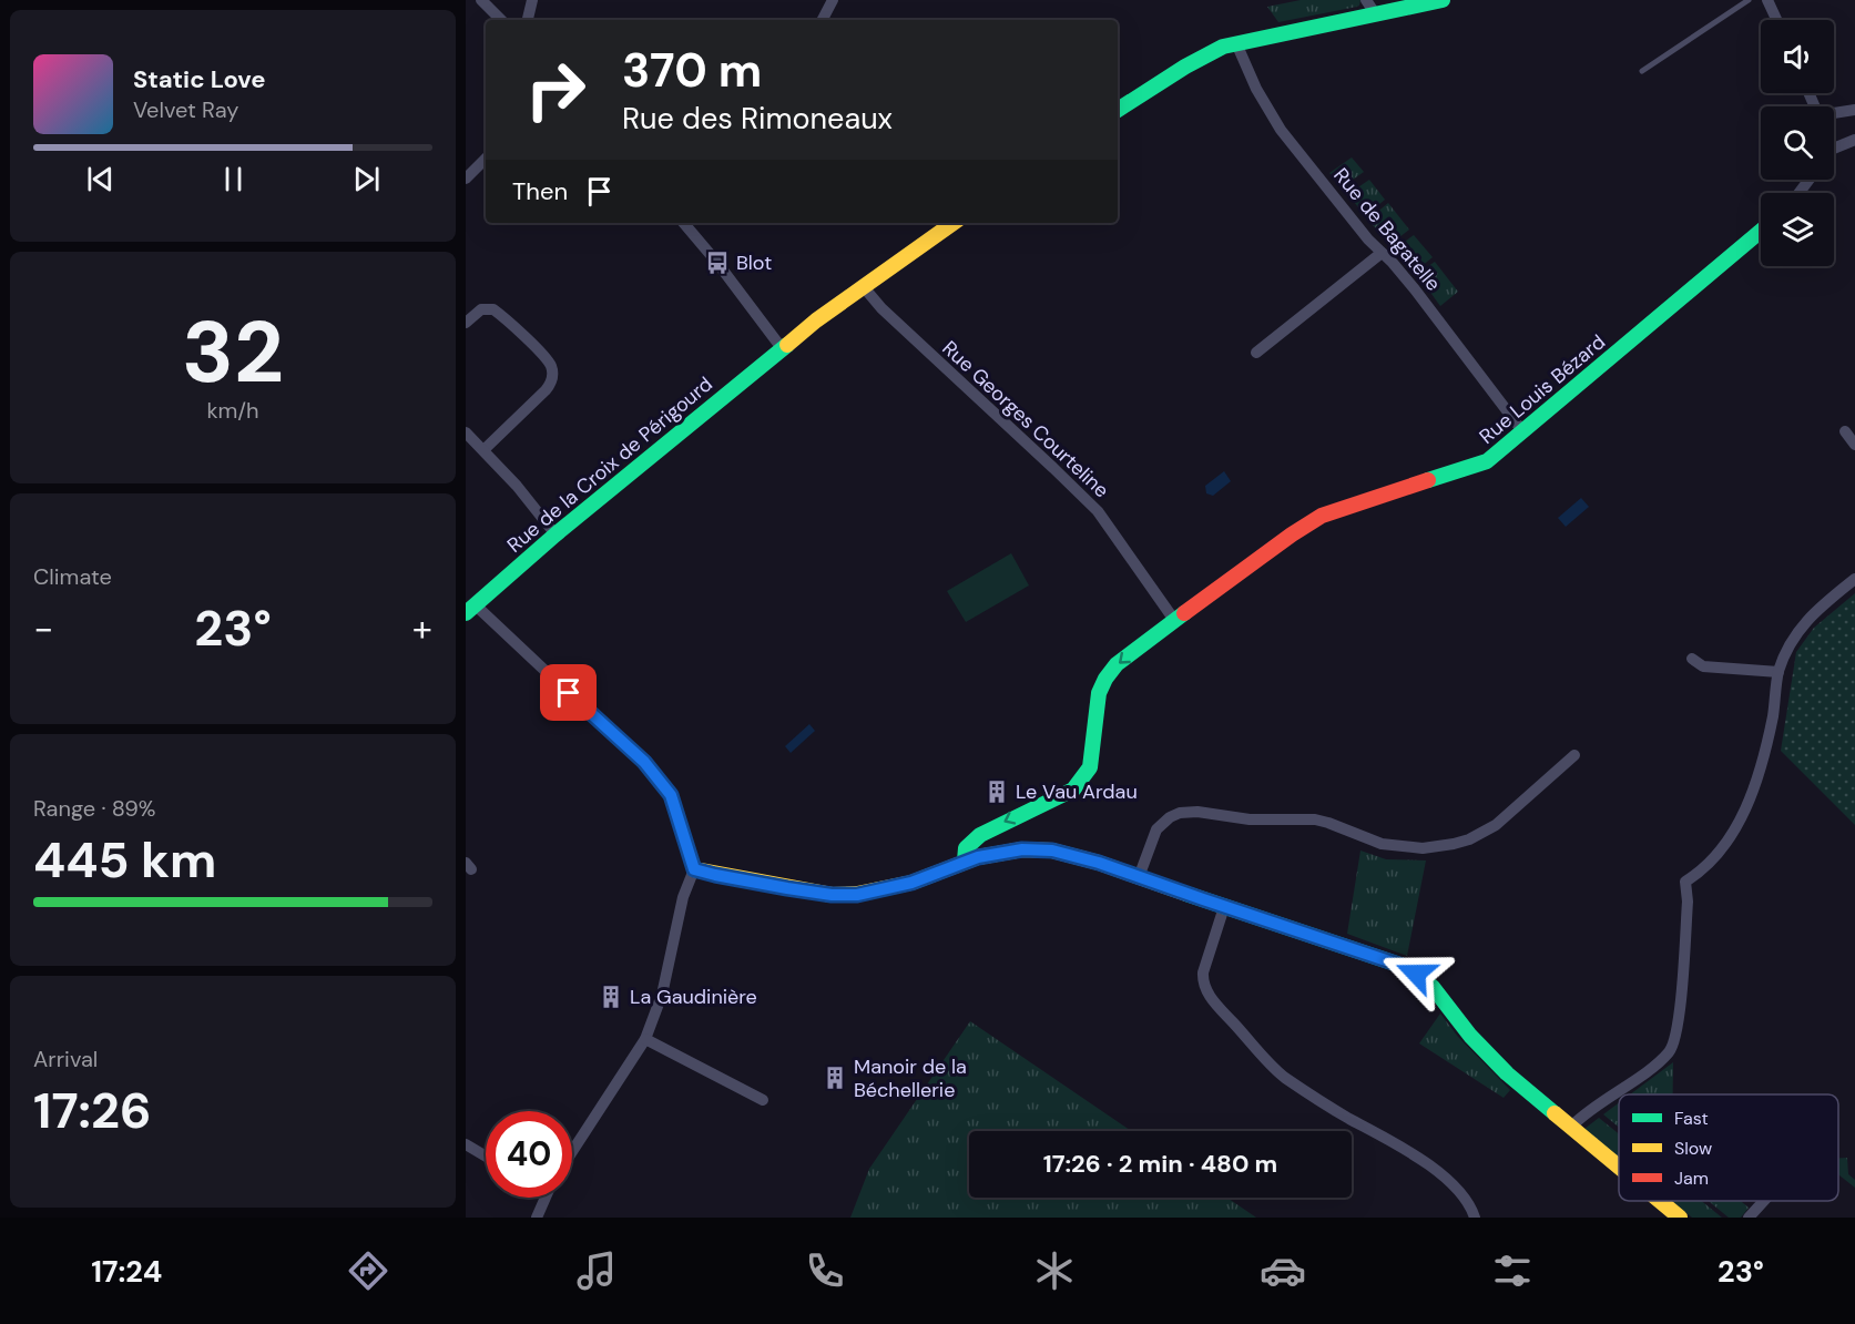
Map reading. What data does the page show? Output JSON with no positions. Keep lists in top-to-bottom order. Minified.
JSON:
{"streets":{"street":["Rue de Bagatelle","Rue Louis Bézard","Rue Georges Courteline","Rue de la Croix de Périgourd"]},"crossings":[["Rue de Bagatelle","Rue Louis Bézard"],["Rue Louis Bézard","Rue Georges Courteline"],["Rue Georges Courteline","Rue de la Croix de Périgourd"]],"places":{"bus stop":["Blot"],"building":["Le Vau Ardau","La Gaudinière","Manoir de la Béchellerie"]},"legend":["Fast","Slow","Jam"],"page":{"turn":["370 m","Rue des Rimoneaux"],"song":["Static Love","Velvet Ray"],"then":"Then","tile":[["32","km/h"],"Climate",["Range · 89%","445 km"],["Arrival","17:26"]],"heat":["−","23°","+"],"limit":"40","trip":"17:26 · 2 min · 480 m","tabs":["17:24","23°"]}}
